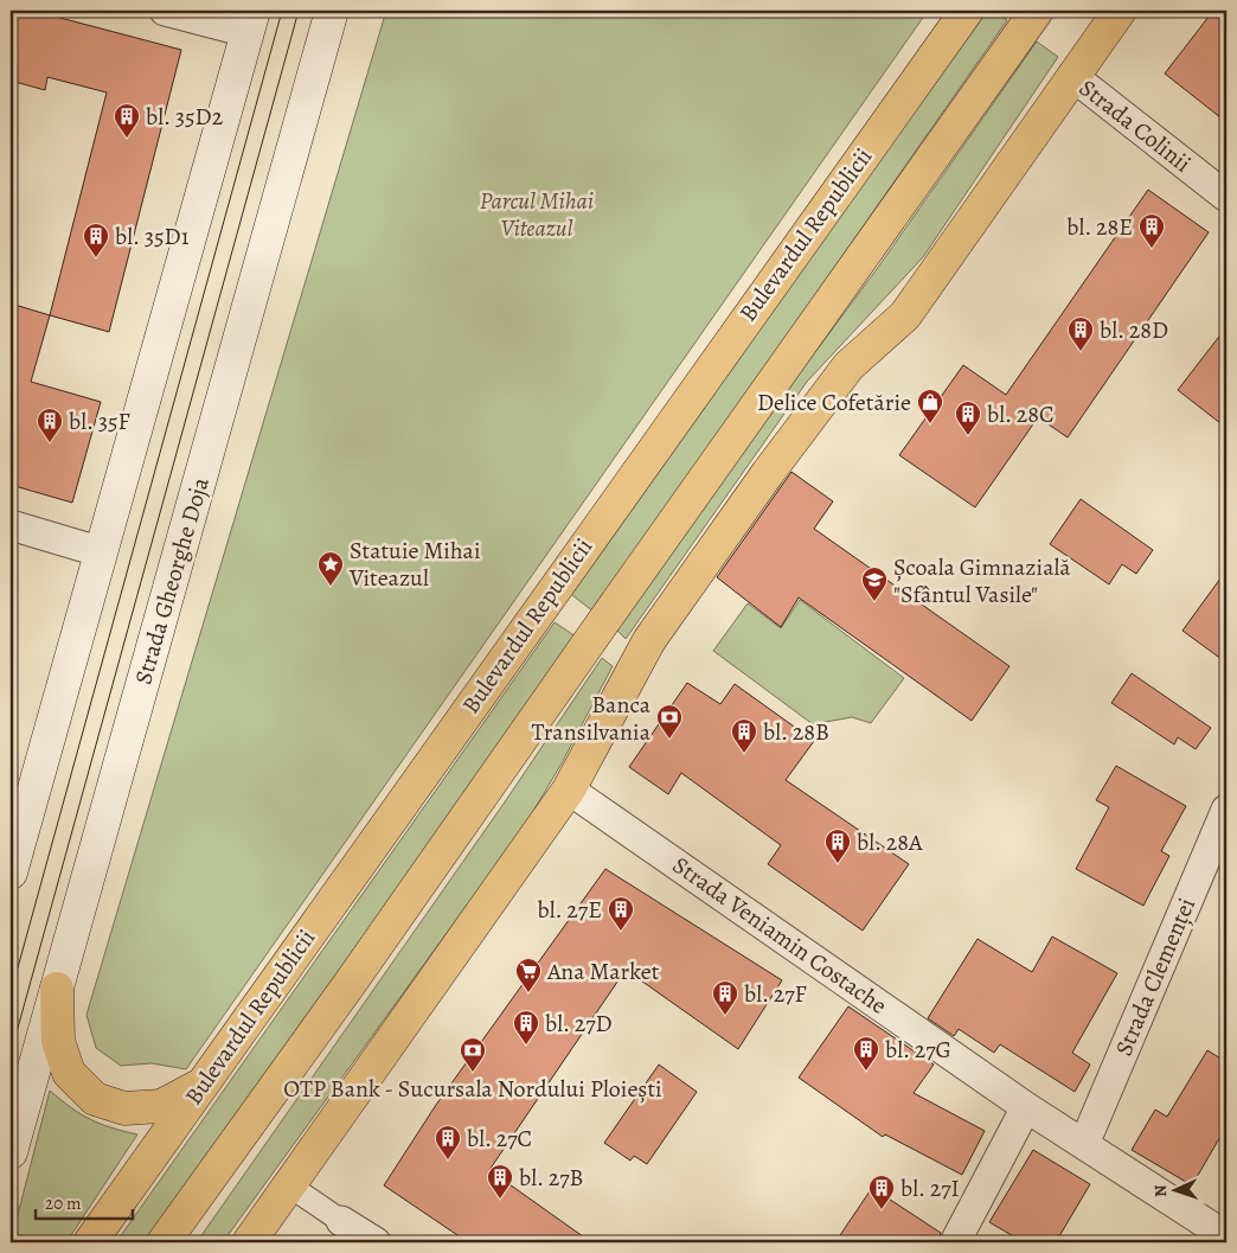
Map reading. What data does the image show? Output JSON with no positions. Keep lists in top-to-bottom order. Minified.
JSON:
{"streets":{"main road":["Bulevardul Republicii","Strada Gheorghe Doja"],"street":["Strada Colinii","Strada Veniamin Costache","Strada Clemenței"]},"crossings":[["Strada Veniamin Costache","Strada Clemenței"]],"parks":["Parcul Mihai Viteazul"],"places":{"building":["bl. 35D2","bl. 28E","bl. 35D1","bl. 28D","bl. 28C","bl. 35F","bl. 28B","bl. 28A","bl. 27E","bl. 27F","bl. 27D","bl. 27G","bl. 27C","bl. 27B","bl. 27I"],"shop":["Delice Cofetărie"],"place":["Statuie Mihai Viteazul"],"school or university":["Școala Gimnazială \"Sfântul Vasile\""],"bank":["Banca Transilvania","OTP Bank - Sucursala Nordului Ploiești"],"supermarket":["Ana Market"]},"scale_bar":"20 m","north":"left"}
